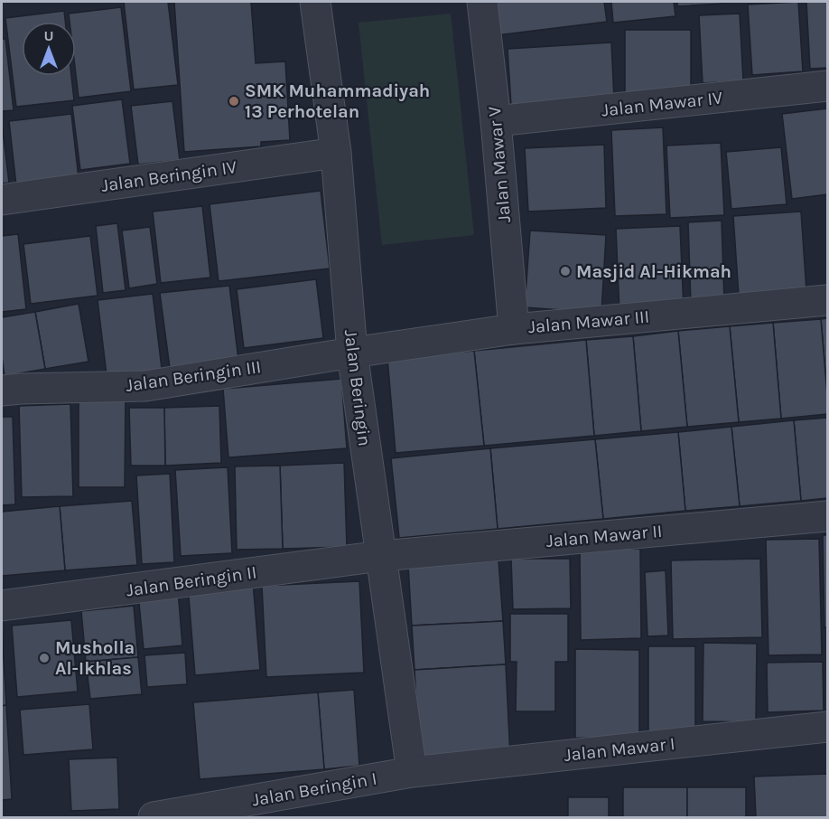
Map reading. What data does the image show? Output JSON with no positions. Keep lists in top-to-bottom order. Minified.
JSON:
{"streets":{"street":["Jalan Mawar IV","Jalan Mawar V","Jalan Beringin IV","Jalan Mawar III","Jalan Beringin III","Jalan Beringin","Jalan Mawar II","Jalan Beringin II","Jalan Mawar I","Jalan Beringin I"]},"crossings":[["Jalan Mawar IV","Jalan Mawar V"],["Jalan Mawar V","Jalan Mawar III"],["Jalan Beringin IV","Jalan Beringin"],["Jalan Mawar III","Jalan Beringin III"],["Jalan Mawar III","Jalan Beringin"],["Jalan Beringin III","Jalan Beringin"],["Jalan Beringin","Jalan Mawar II"],["Jalan Beringin","Jalan Beringin II"],["Jalan Beringin","Jalan Mawar I"],["Jalan Beringin","Jalan Beringin I"],["Jalan Mawar II","Jalan Beringin II"],["Jalan Mawar I","Jalan Beringin I"]],"places":["SMK Muhammadiyah 13 Perhotelan","Masjid Al-Hikmah","Musholla Al-Ikhlas"],"north":"top"}
